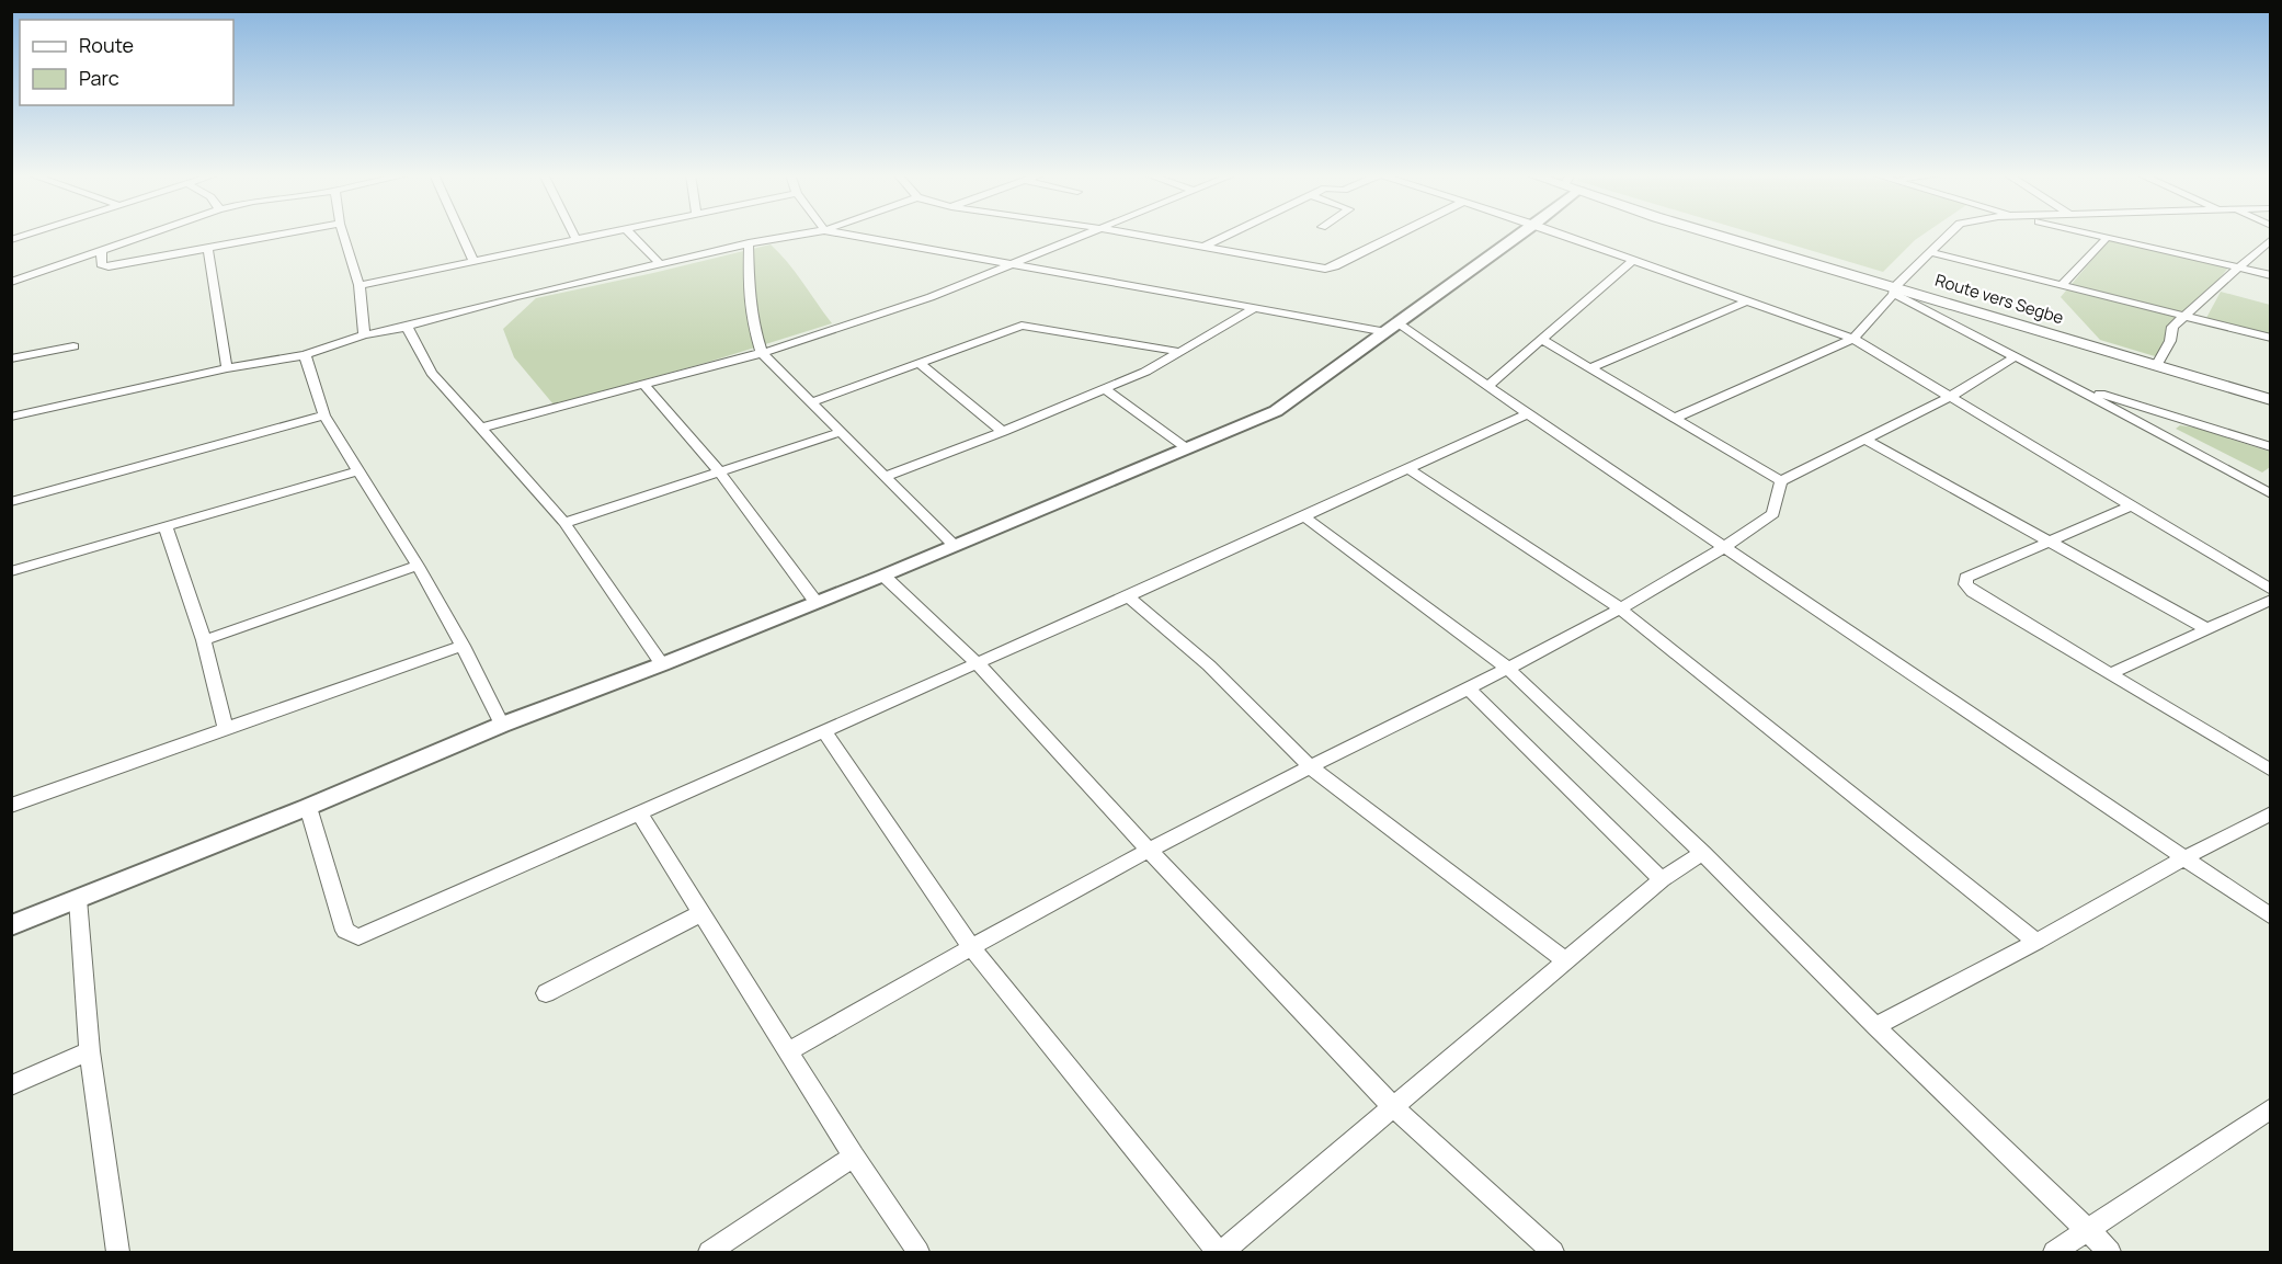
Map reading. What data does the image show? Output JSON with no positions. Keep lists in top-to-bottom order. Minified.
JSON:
{"streets":{"main road":["Route vers Segbe"]},"legend":["Route","Parc"]}
